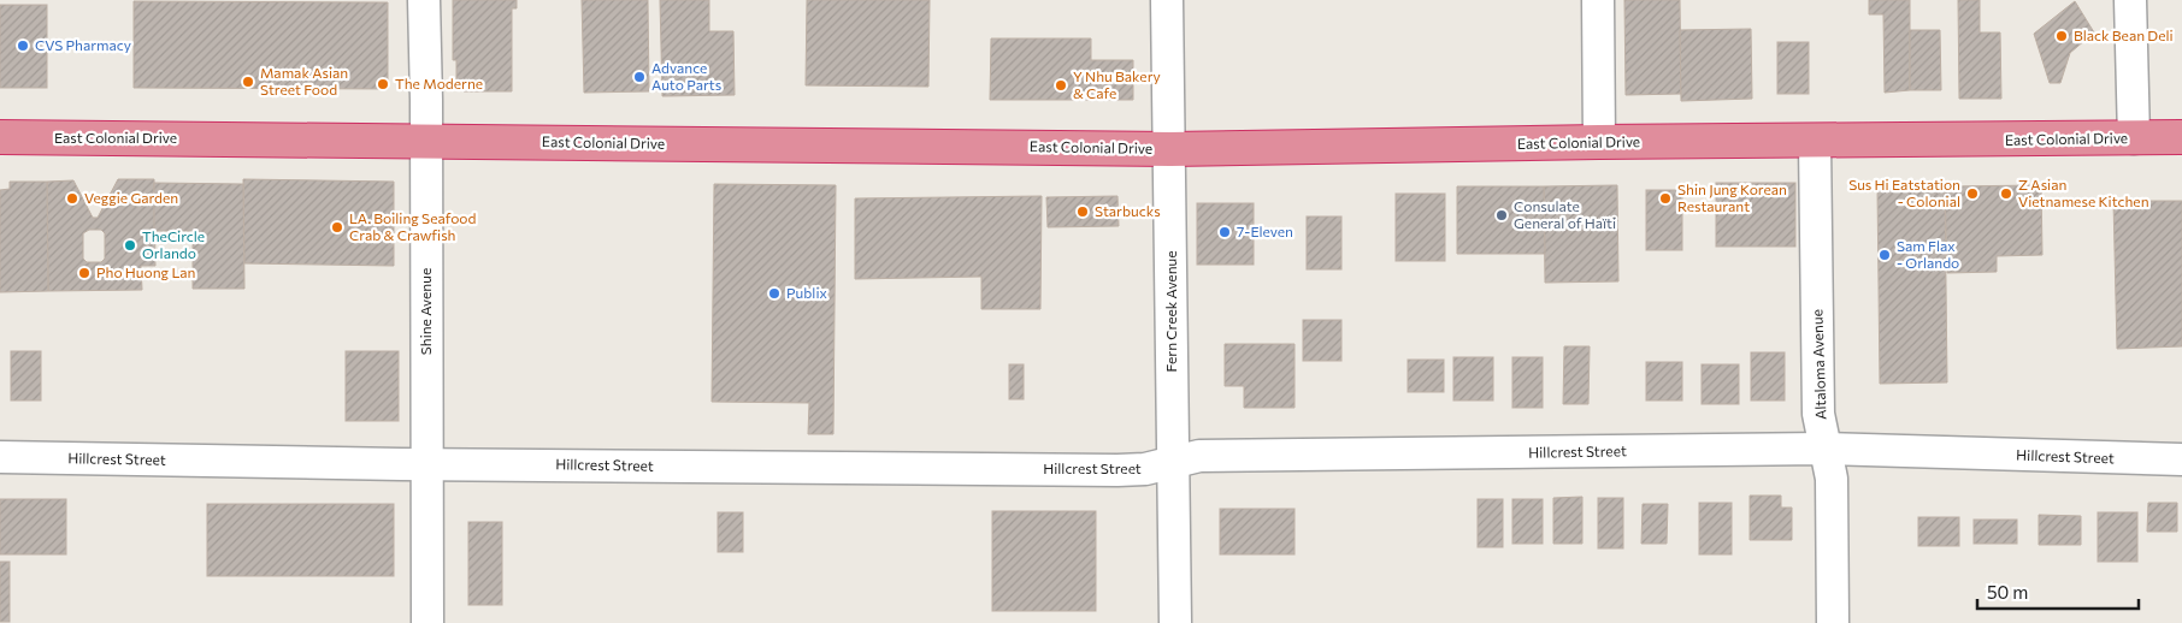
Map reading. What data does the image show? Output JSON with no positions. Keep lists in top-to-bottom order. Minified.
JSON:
{"streets":{"highway":["East Colonial Drive"],"street":["Shine Avenue","Fern Creek Avenue","Altaloma Avenue","Hillcrest Street"]},"crossings":[["East Colonial Drive","Shine Avenue"],["East Colonial Drive","Fern Creek Avenue"],["East Colonial Drive","Altaloma Avenue"],["Shine Avenue","Hillcrest Street"],["Fern Creek Avenue","Hillcrest Street"],["Altaloma Avenue","Hillcrest Street"]],"places":["Black Bean Deli","CVS Pharmacy","Advance Auto Parts","Mamak Asian Street Food","The Moderne","Y Nhu Bakery & Cafe","Sus Hi Eatstation - Colonial","Z Asian Vietnamese Kitchen","Veggie Garden","Shin Jung Korean Restaurant","Starbucks","Consulate General of Haïti","LA. Boiling Seafood Crab & Crawfish","7-Eleven","TheCircle Orlando","Sam Flax - Orlando","Pho Huong Lan","Publix"],"scale_bar":"50 m"}
